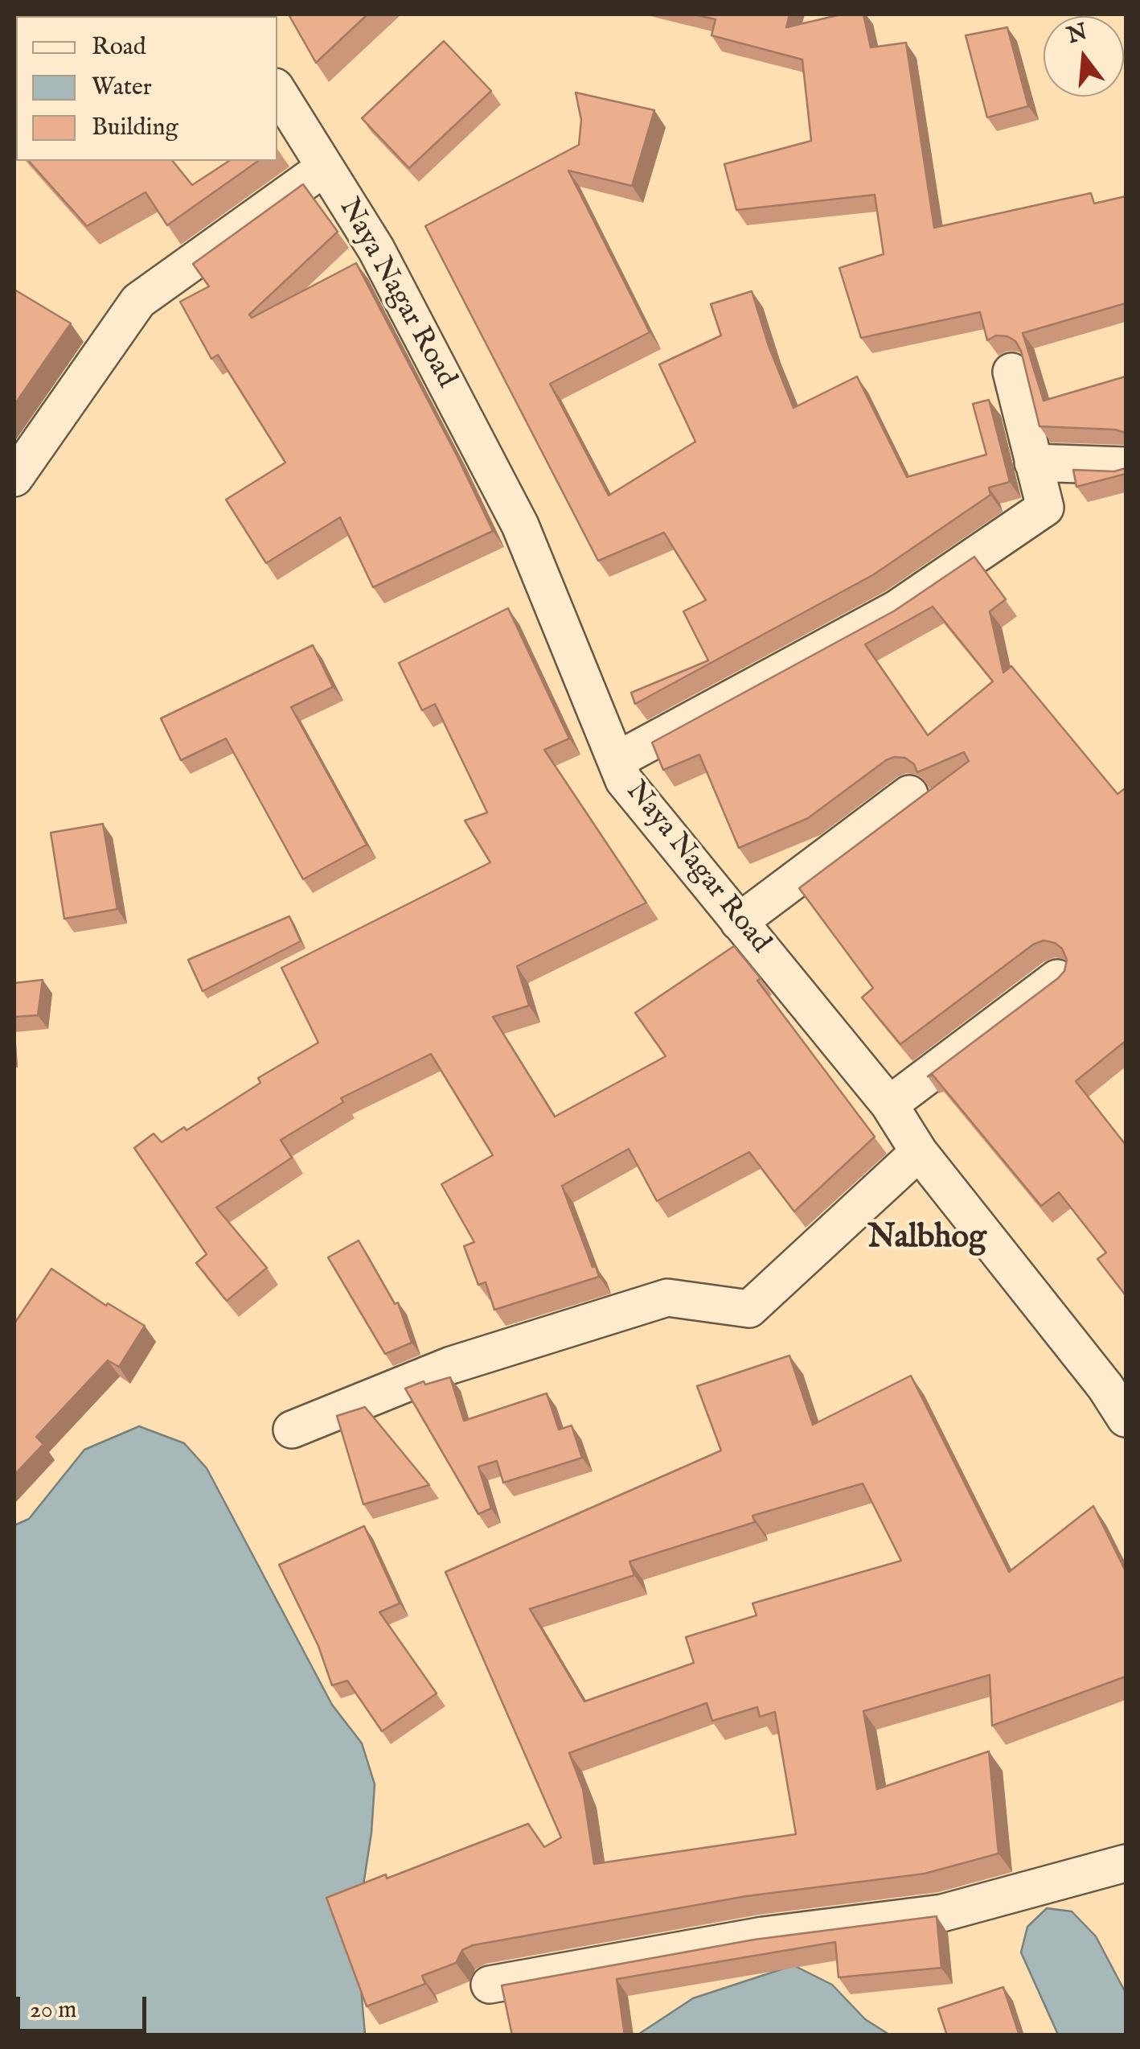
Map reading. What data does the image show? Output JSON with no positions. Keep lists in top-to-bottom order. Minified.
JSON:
{"streets":{"street":["Naya Nagar Road"]},"districts":["Nalbhog"],"legend":["Road","Water","Building"],"scale_bar":"20 m","north":"top"}
